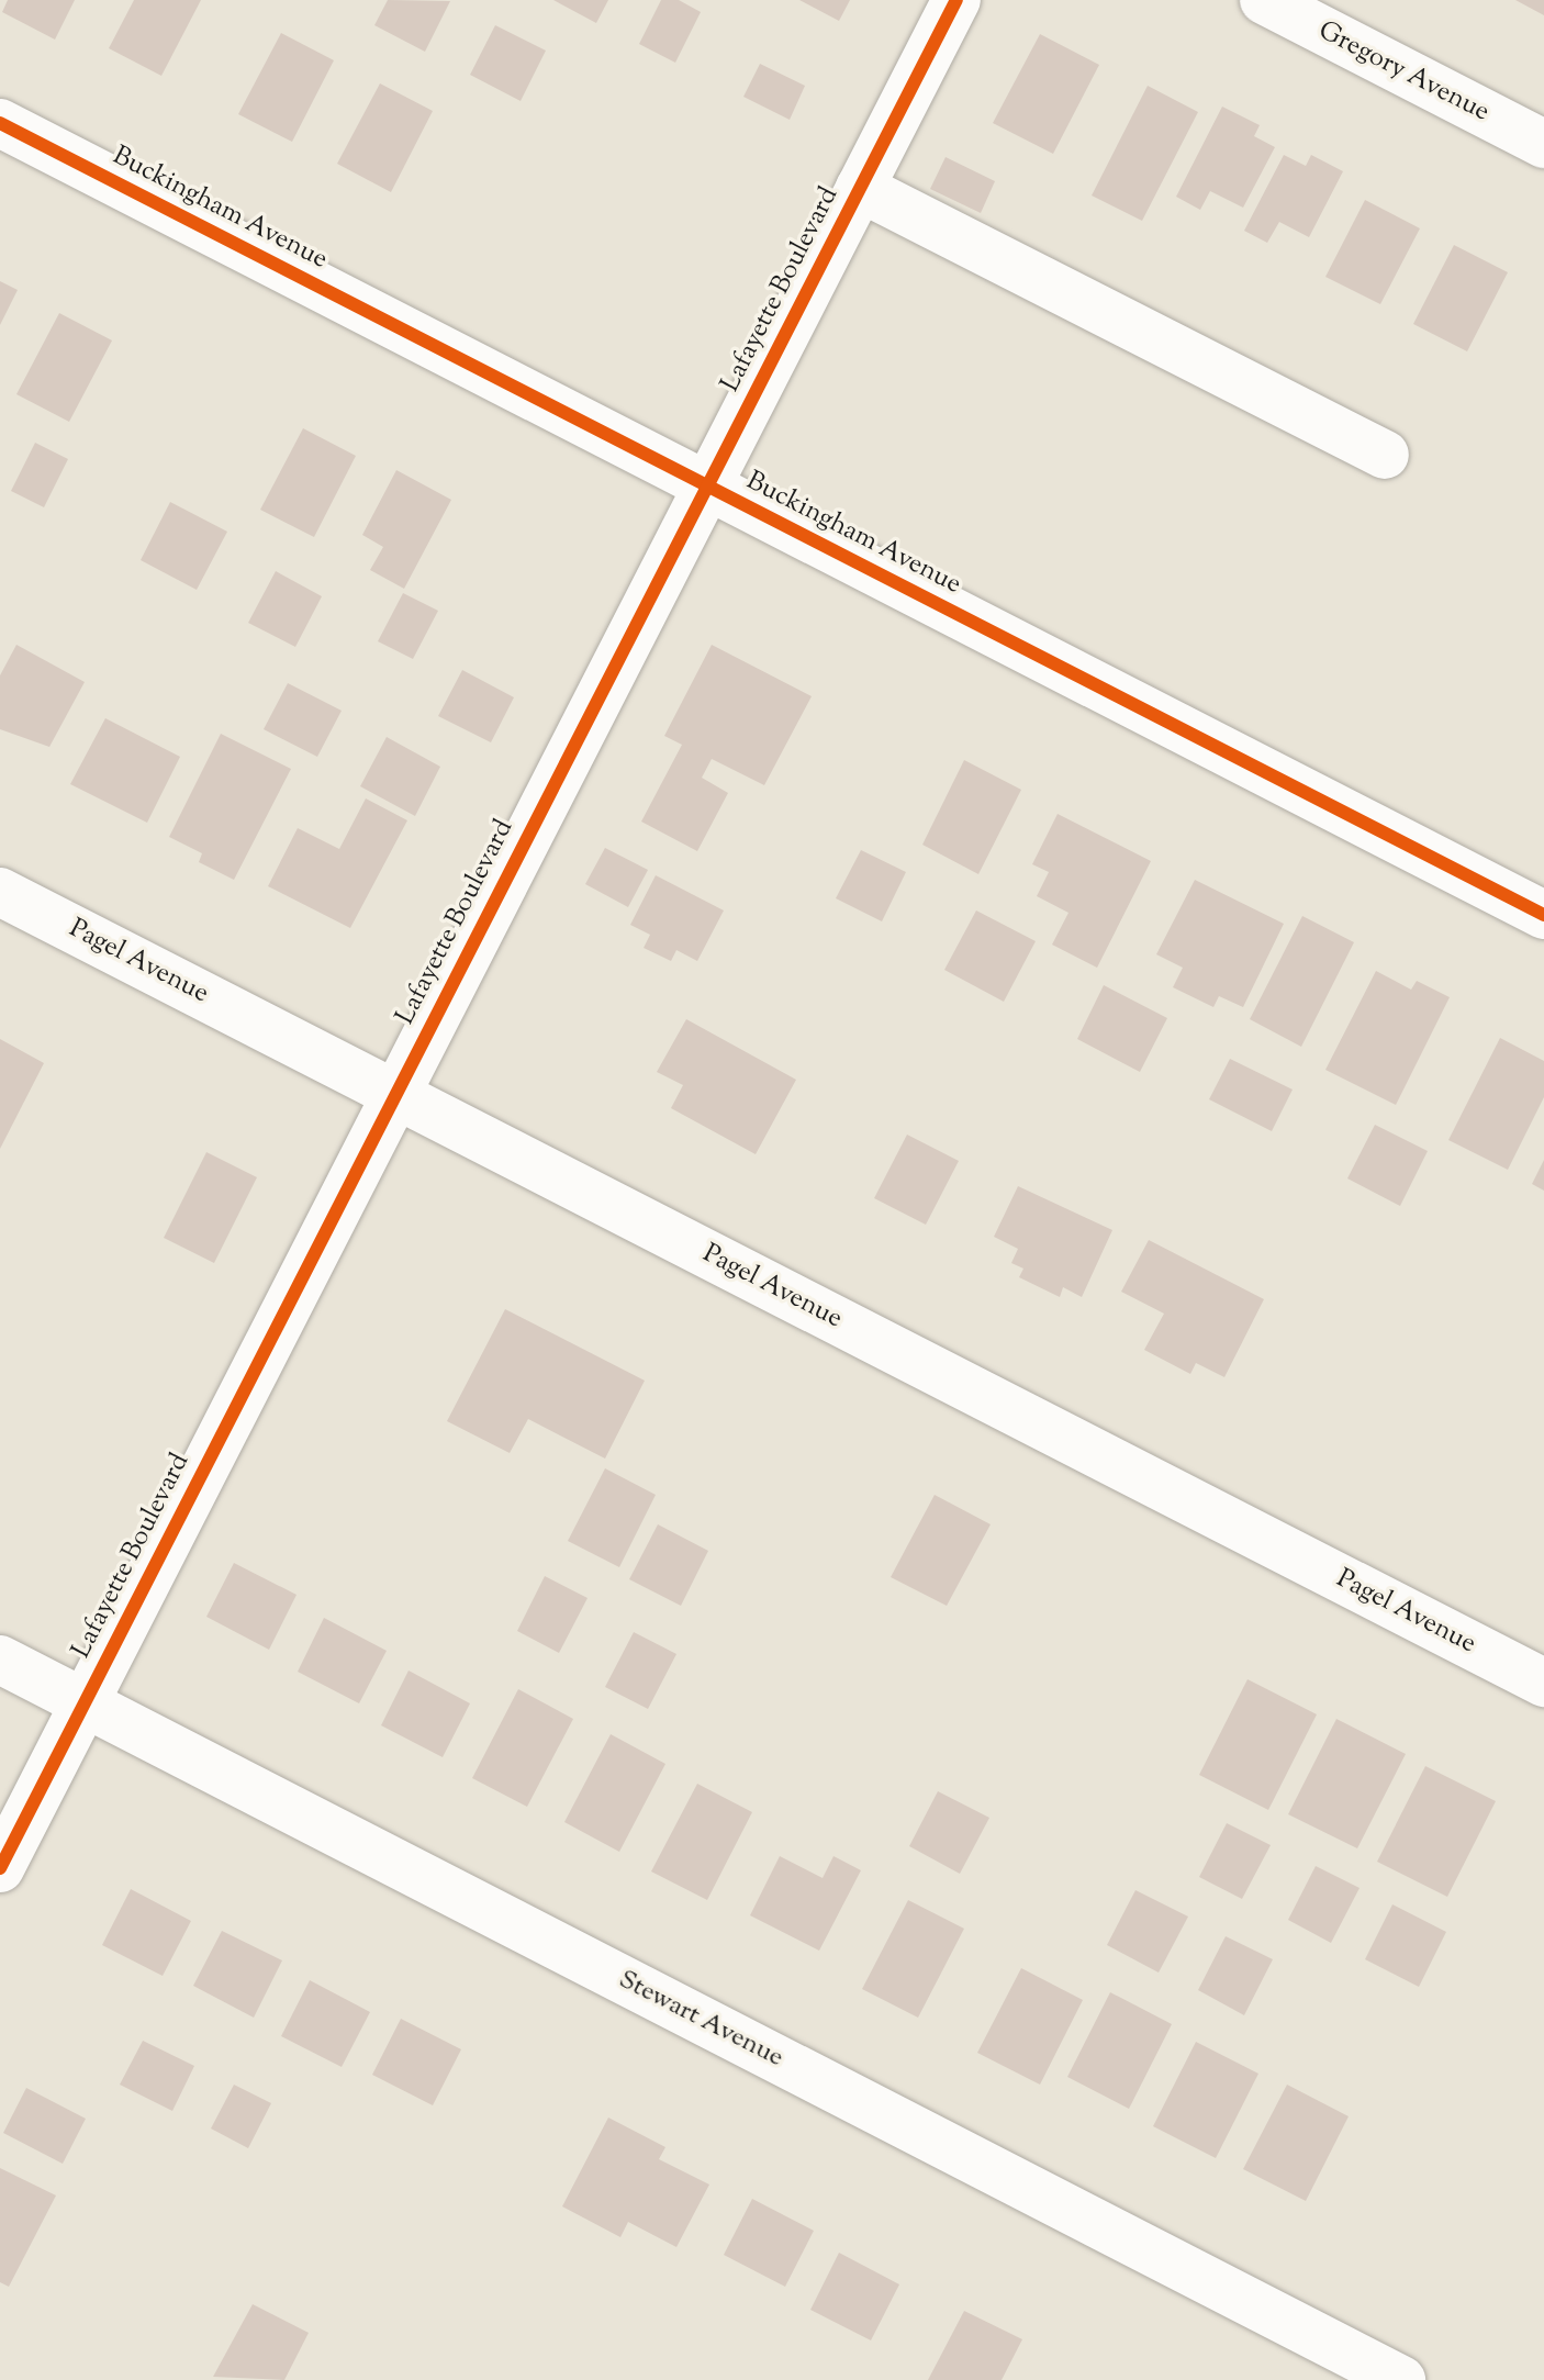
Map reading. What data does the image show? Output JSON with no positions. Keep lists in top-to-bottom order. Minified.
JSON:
{"streets":{"street":["Gregory Avenue","Buckingham Avenue","Lafayette Boulevard","Pagel Avenue","Stewart Avenue"]},"crossings":[["Buckingham Avenue","Lafayette Boulevard"],["Lafayette Boulevard","Pagel Avenue"],["Lafayette Boulevard","Stewart Avenue"]]}
